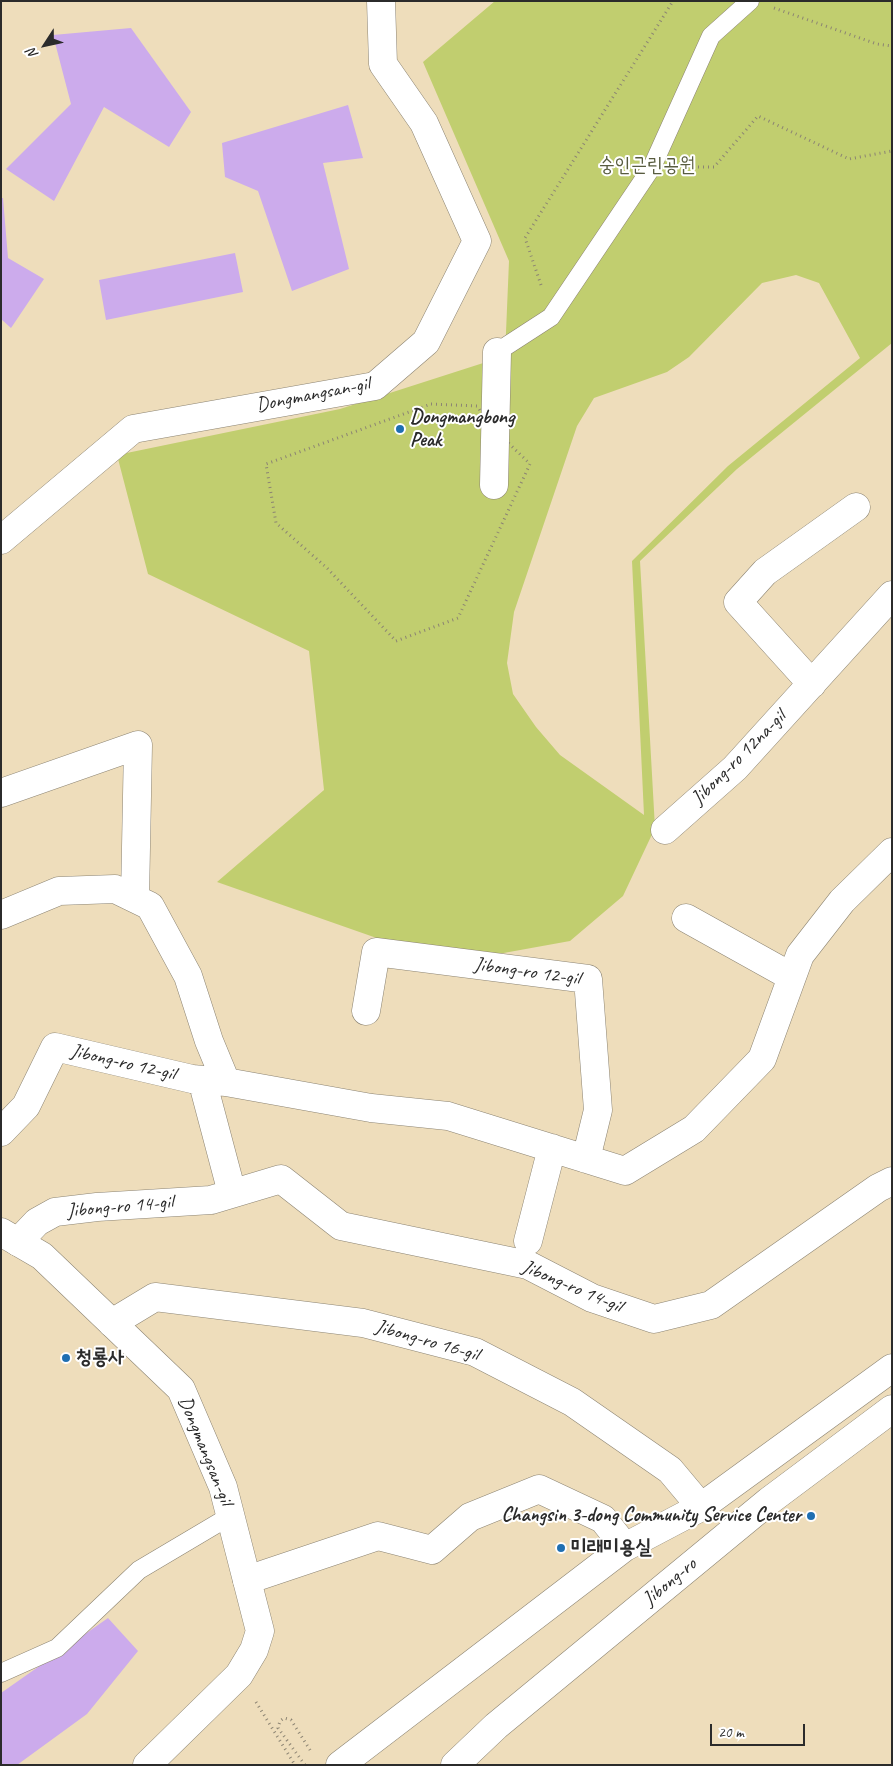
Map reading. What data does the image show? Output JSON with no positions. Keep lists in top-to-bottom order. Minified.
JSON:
{"streets":{"street":["Dongmangsan-gil","Jibong-ro 12na-gil","Jibong-ro 12-gil","Jibong-ro 14-gil","Jibong-ro 16-gil","Jibong-ro"]},"crossings":[["Dongmangsan-gil","Jibong-ro 14-gil"],["Dongmangsan-gil","Jibong-ro 16-gil"]],"parks":["숭인근린공원"],"places":["Dongmangbong Peak","청룡사","Changsin 3-dong Community Service Center","미래미용실"],"scale_bar":"20 m","north":"bottom left"}
